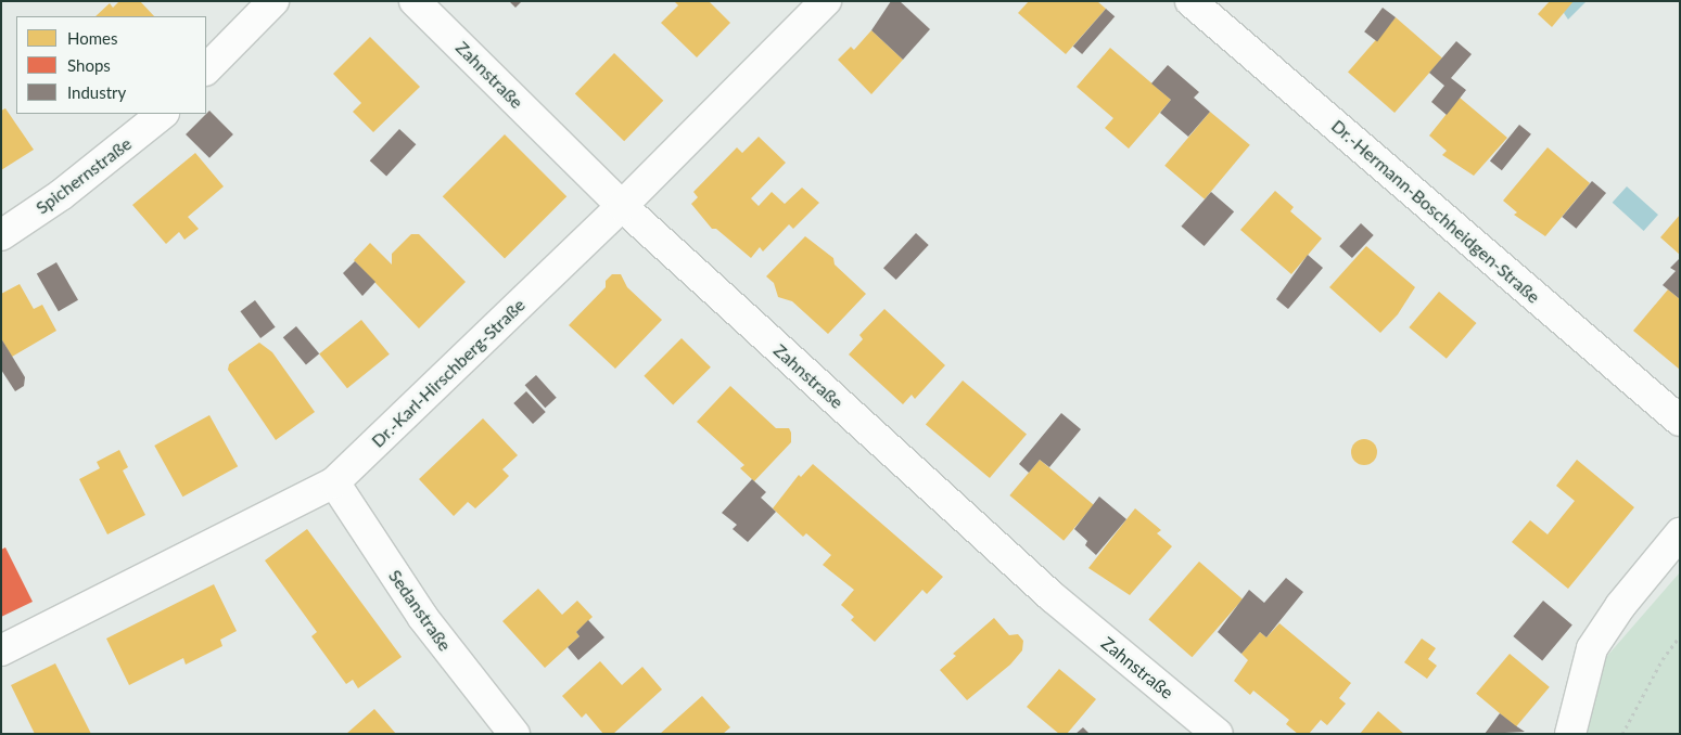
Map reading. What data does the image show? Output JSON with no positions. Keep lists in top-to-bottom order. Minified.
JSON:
{"streets":{"street":["Zahnstraße","Spichernstraße","Dr.-Hermann-Boschheidgen-Straße","Dr.-Karl-Hirschberg-Straße","Sedanstraße"]},"crossings":[["Zahnstraße","Dr.-Karl-Hirschberg-Straße"],["Dr.-Karl-Hirschberg-Straße","Sedanstraße"]],"legend":["Homes","Shops","Industry"]}
